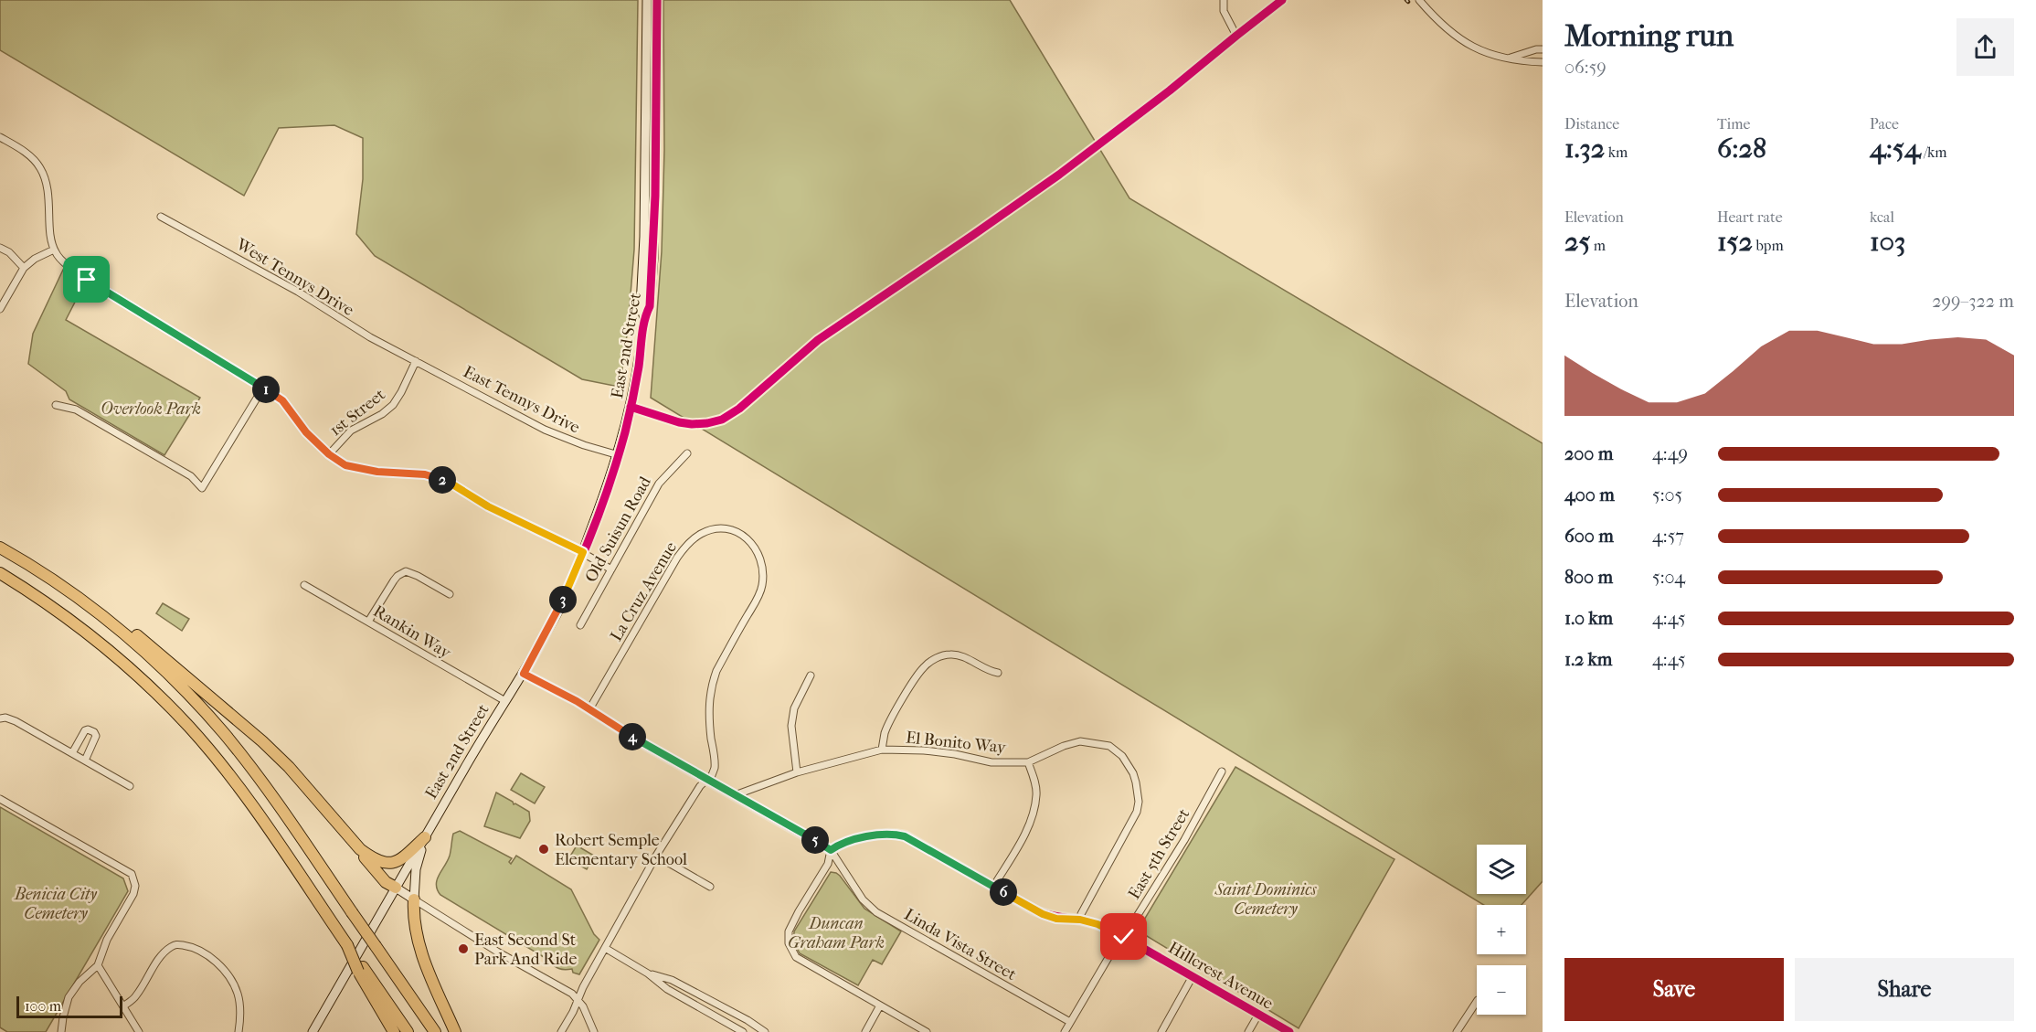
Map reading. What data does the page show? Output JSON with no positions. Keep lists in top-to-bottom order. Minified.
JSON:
{"streets":{"main road":["East 2nd Street"],"street":["West Tennys Drive","East Tennys Drive","1st Street","Old Suisun Road","La Cruz Avenue","Rankin Way","El Bonito Way","East 5th Street","Linda Vista Street","Hillcrest Avenue"]},"crossings":[["West Tennys Drive","East Tennys Drive"],["West Tennys Drive","1st Street"],["East 2nd Street","East Tennys Drive"],["East 2nd Street","Rankin Way"],["East Tennys Drive","1st Street"],["El Bonito Way","Hillcrest Avenue"],["East 5th Street","Linda Vista Street"],["East 5th Street","Hillcrest Avenue"],["Linda Vista Street","Hillcrest Avenue"]],"parks":["Overlook Park","Saint Dominics Cemetery","Benicia City Cemetery","Duncan Graham Park"],"places":["Robert Semple Elementary School","East Second St Park And Ride"],"scale_bar":"100 m","page":{"heading":["Morning run","06:59"],"stats":[["Distance","1.32 km"],["Time","6:28"],["Pace","4:54 /km"],["Elevation","25 m"],["Heart rate","152 bpm"],["kcal","103"]],"chart":["Elevation","299–322 m"],"pins":["1","2","3","4","5","6"],"list":[{"name":"200 m","note":"4:49"},{"name":"400 m","note":"5:05"},{"name":"600 m","note":"4:57"},{"name":"800 m","note":"5:04"},{"name":"1.0 km","note":"4:45"},{"name":"1.2 km","note":"4:45"}],"map_buttons":["+","−"],"buttons":["Save","Share"],"scale":"100 m"}}
